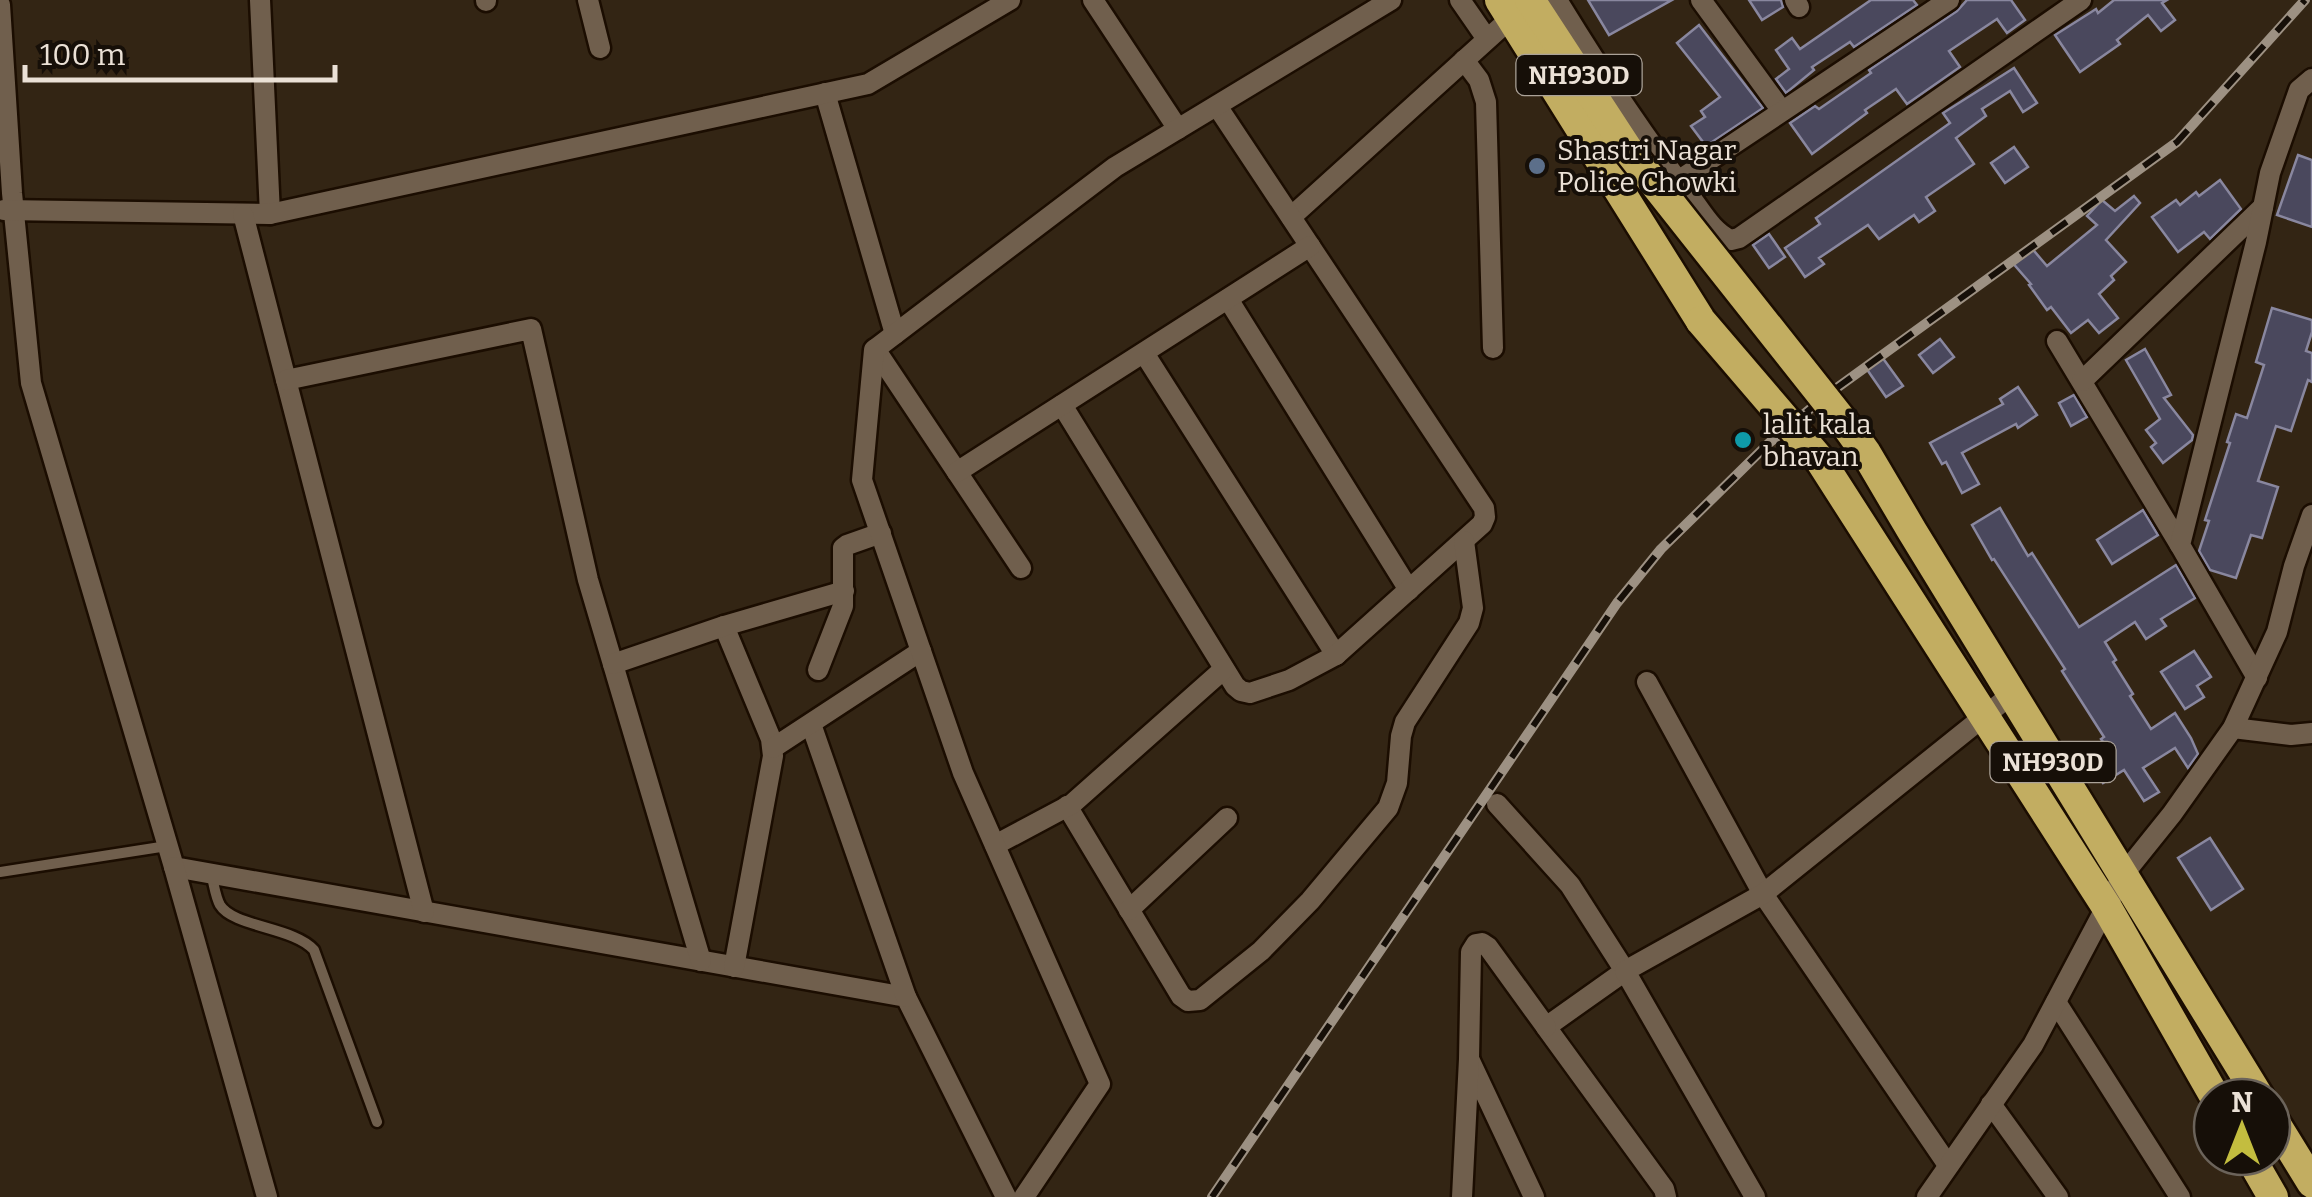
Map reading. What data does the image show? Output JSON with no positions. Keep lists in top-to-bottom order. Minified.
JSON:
{"streets":{"highway":["NH930D"]},"places":["Shastri Nagar Police Chowki","lalit kala bhavan"],"scale_bar":"100 m","north":"top"}
